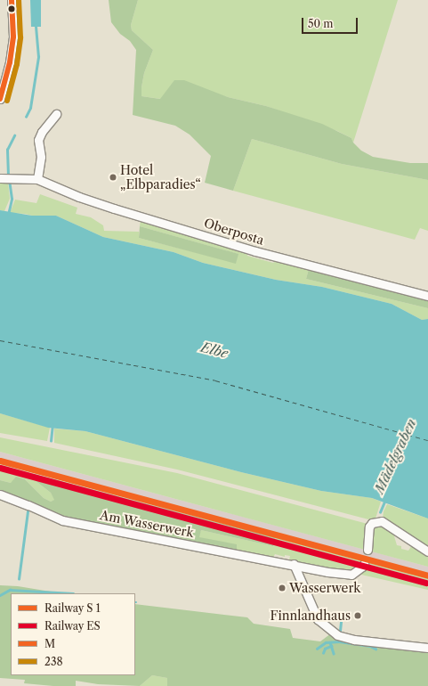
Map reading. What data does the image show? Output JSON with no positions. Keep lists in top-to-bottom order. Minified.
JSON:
{"streets":{"street":["Oberposta","Am Wasserwerk"]},"water":["Elbe","Mädelgraben"],"places":["Hotel „Elbparadies“","Wasserwerk","Finnlandhaus"],"lines":["transit line M","transit line 238","rail line ES"],"legend":["Railway S 1","Railway ES","M","238"],"scale_bar":"50 m"}
